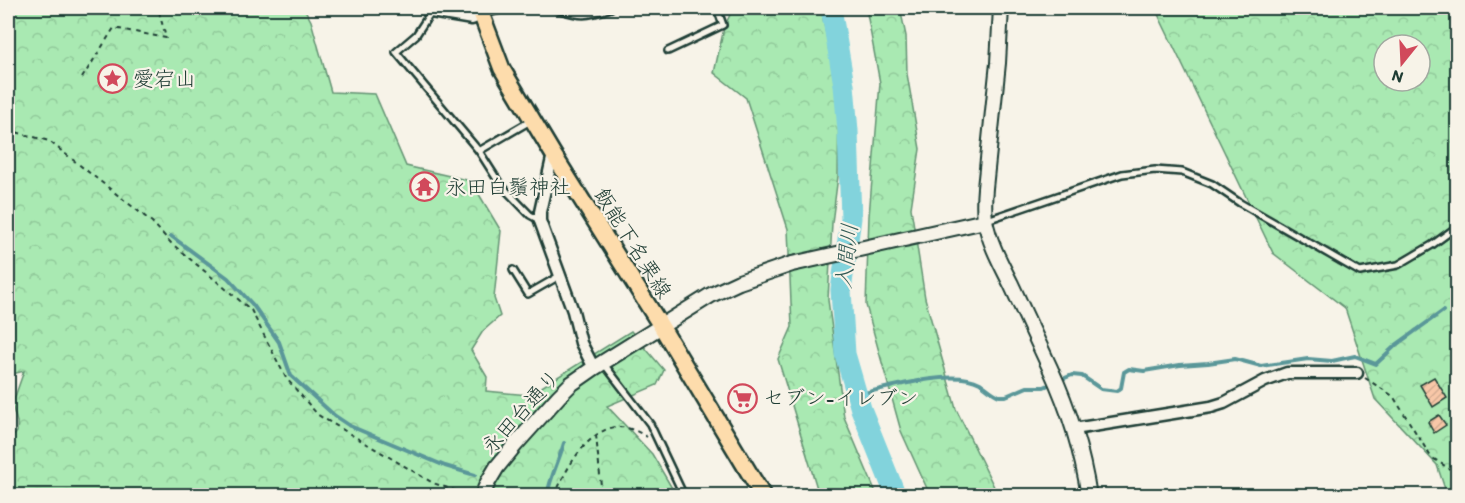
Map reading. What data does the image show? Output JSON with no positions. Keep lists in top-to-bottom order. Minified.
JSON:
{"streets":{"main road":["飯能下名栗線"],"street":["永田台通り"]},"crossings":[["飯能下名栗線","永田台通り"]],"water":["入間川"],"places":{"place":["愛宕山"],"temple":["永田白鬚神社"],"supermarket":["セブン-イレブン"]},"north":"bottom"}
